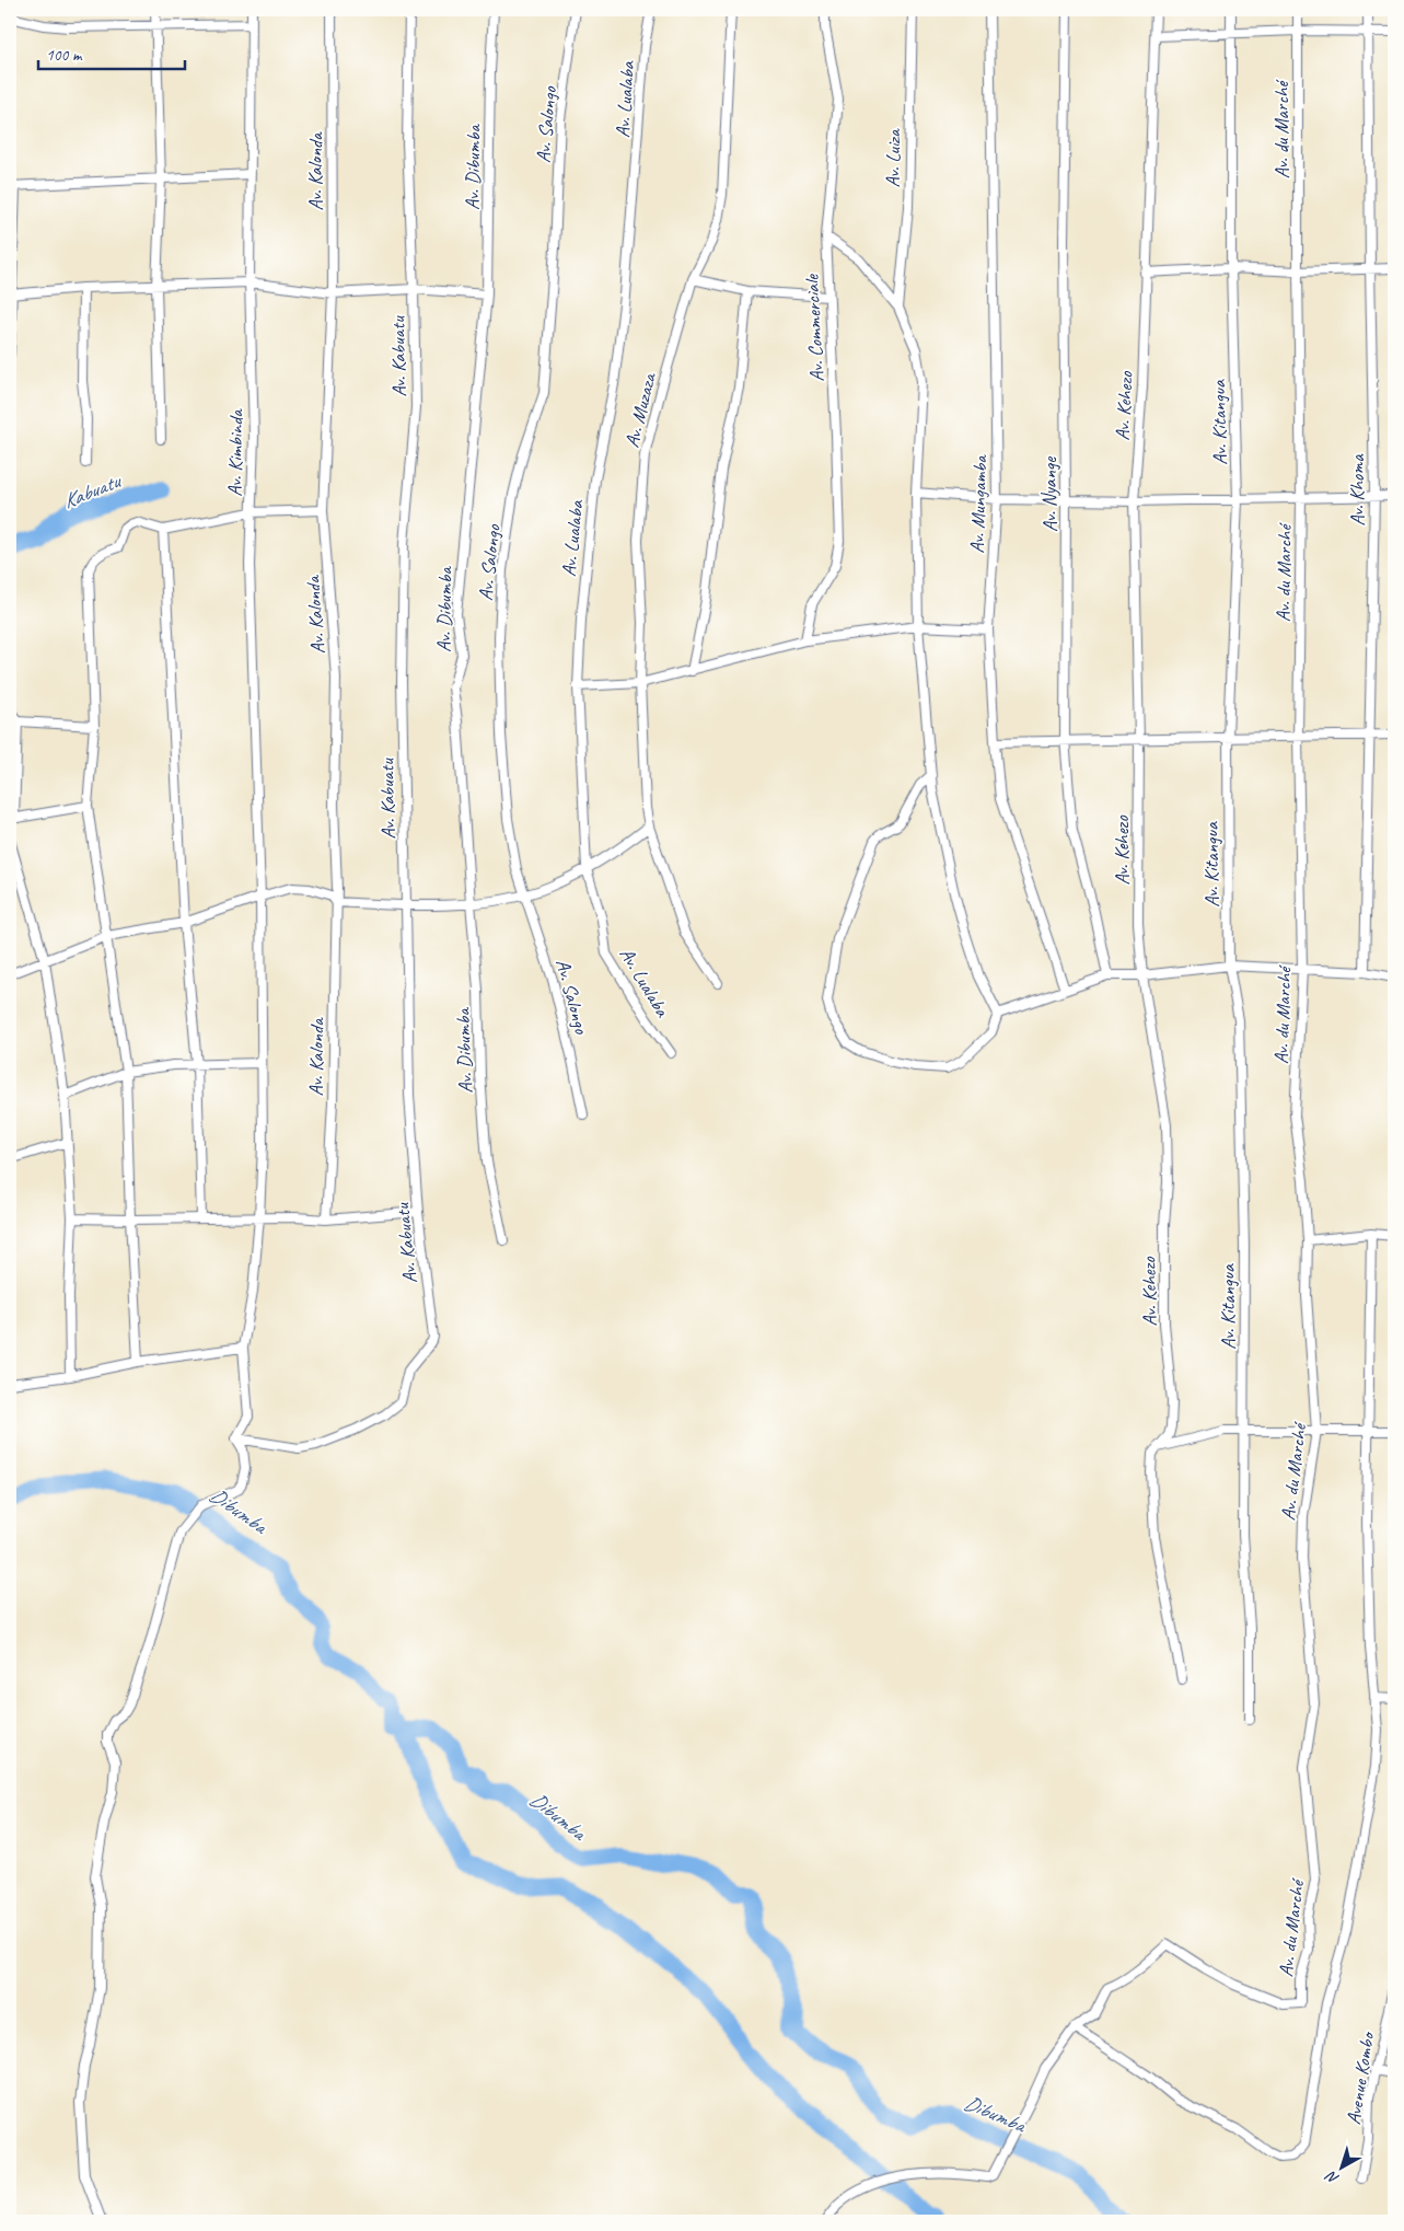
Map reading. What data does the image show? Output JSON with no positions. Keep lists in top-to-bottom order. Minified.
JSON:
{"streets":{"street":["Av. Lualaba","Av. Salongo","Av. du Marché","Av. Luiza","Av. Dibumba","Av. Kalonda","Av. Commerciale","Av. Kabuatu","Av. Kehezo","Av. Muzaza","Av. Kitangua","Av. Kimbinda","Av. Khoma","Av. Nyange","Av. Mungamba","Avenue Kombo"]},"crossings":[["Av. Kabuatu","Av. Kimbinda"]],"water":["Kabuatu","Dibumba"],"scale_bar":"100 m","north":"bottom left"}
